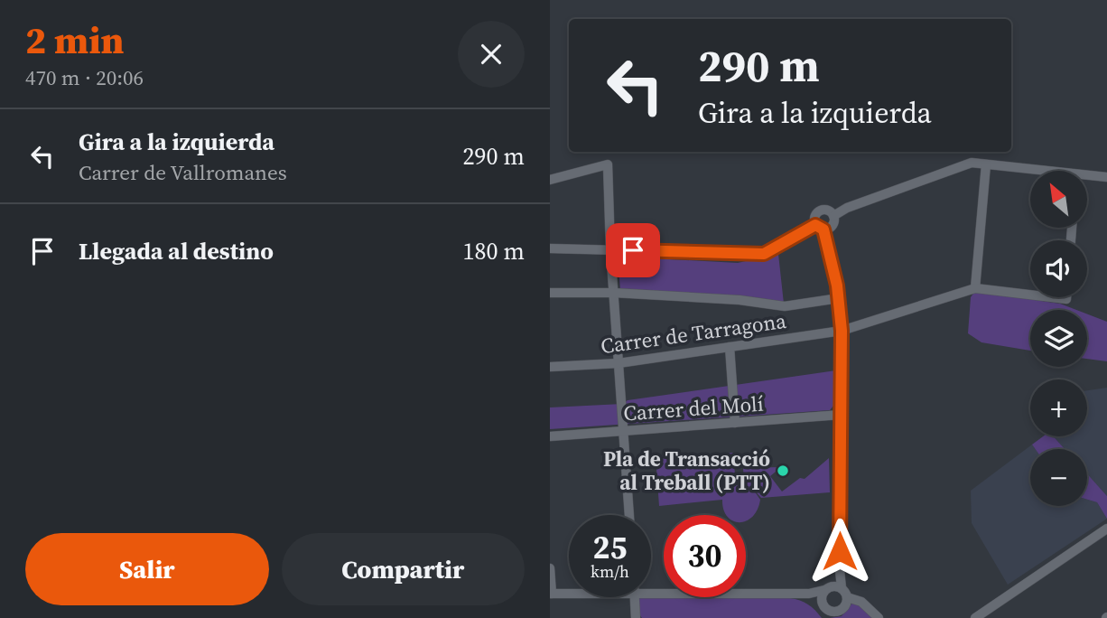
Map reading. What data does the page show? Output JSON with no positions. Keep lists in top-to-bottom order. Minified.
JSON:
{"streets":{"street":["Carrer de Tarragona","Carrer del Molí"]},"places":["Pla de Transacció al Treball (PTT)"],"north":"top left","page":{"heading":["2 min","470 m · 20:06"],"turn":["290 m","Gira a la izquierda"],"list":[{"name":"Gira a la izquierda","note":"Carrer de Vallromanes","value":"290 m"},{"name":"Llegada al destino","value":"180 m"}],"map_buttons":["+","−"],"speed":"25 km/h","limit":"30","buttons":["Salir","Compartir"]}}
